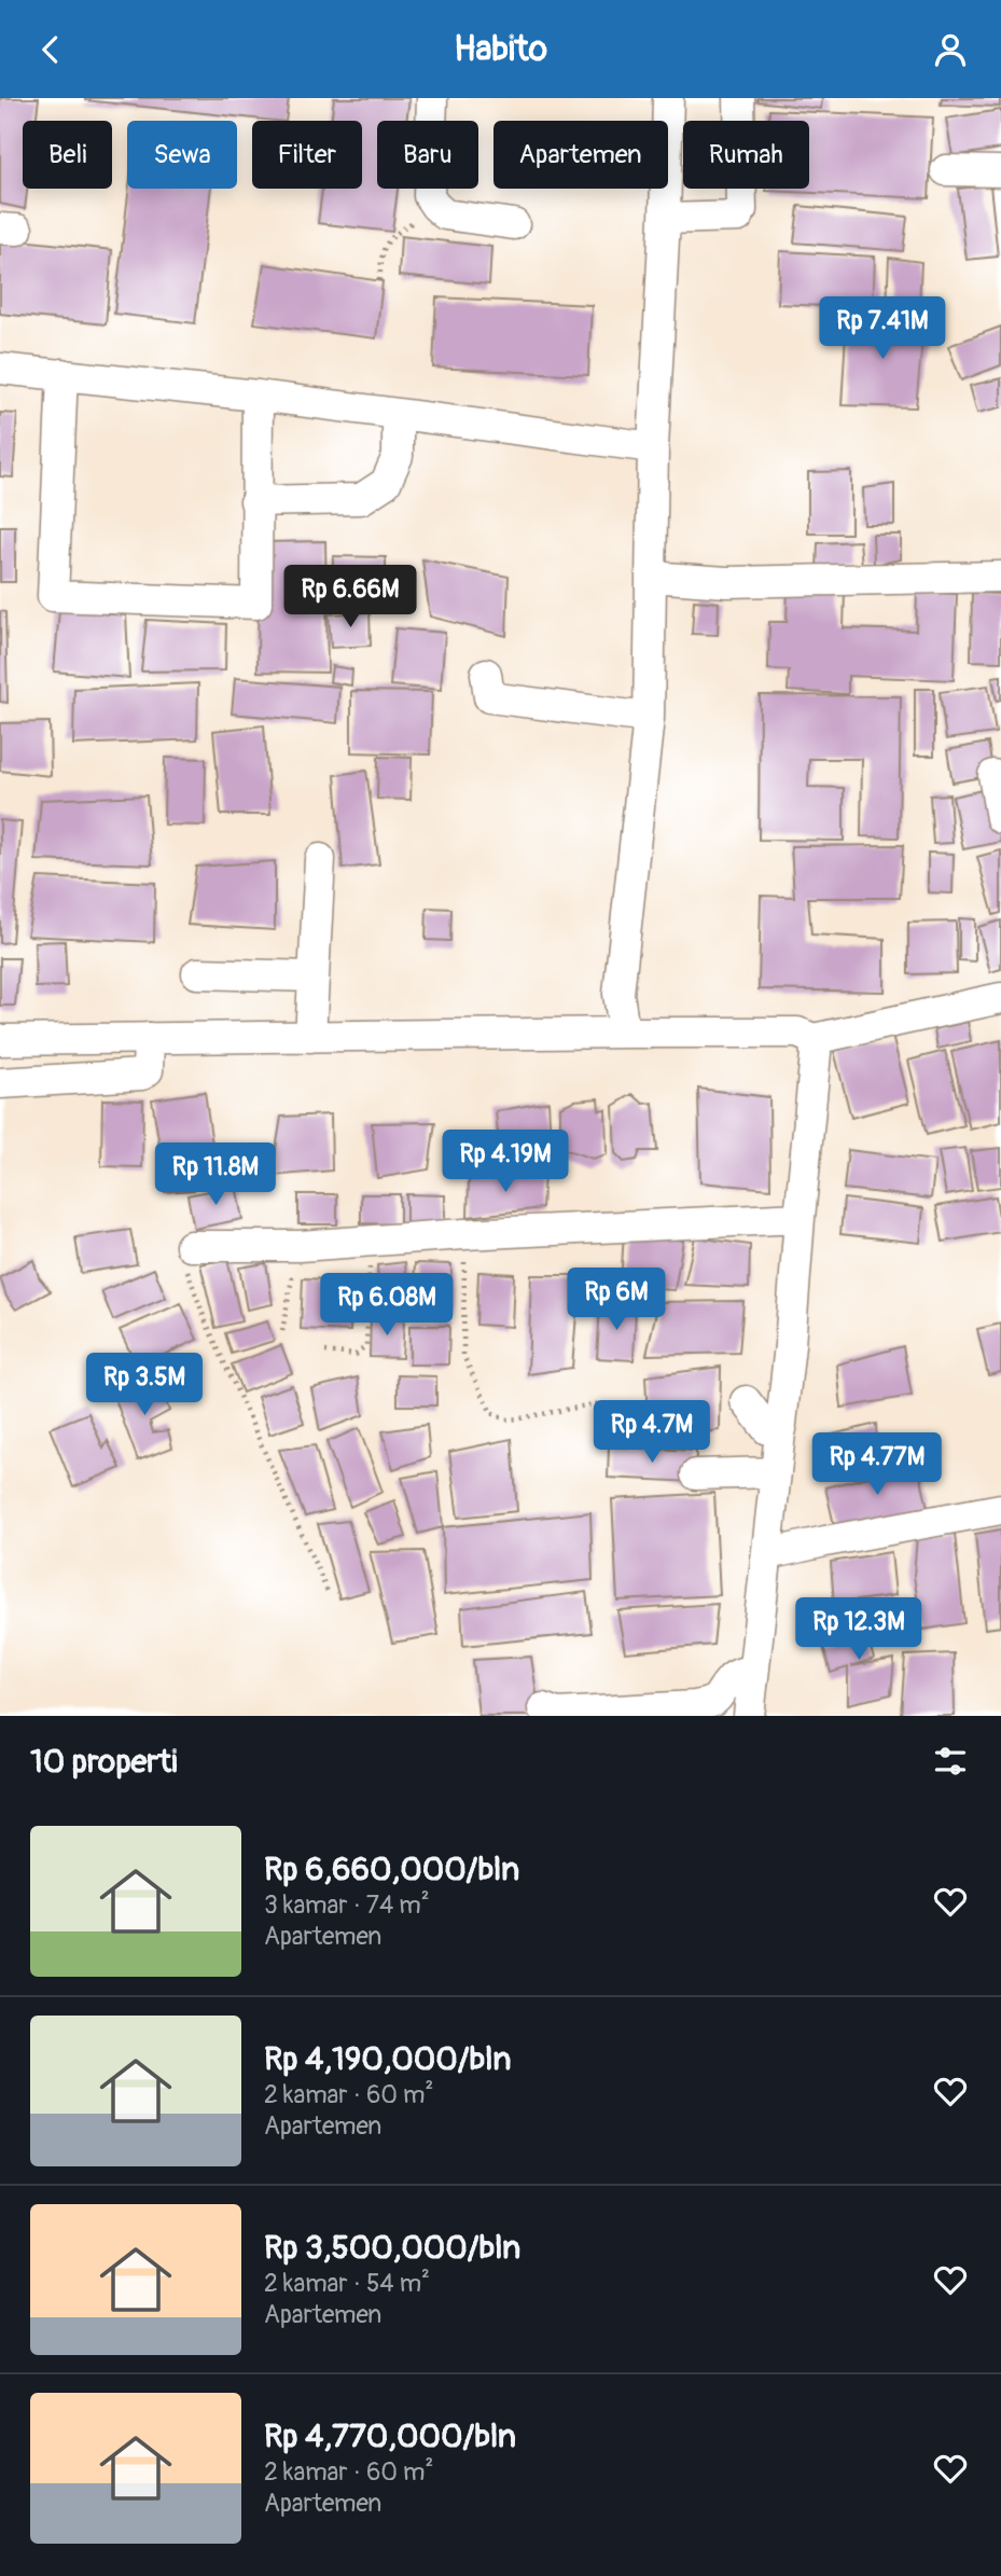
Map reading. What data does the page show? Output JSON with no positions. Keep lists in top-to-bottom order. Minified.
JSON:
{"page":{"header":"Habito","chip":["Beli","Sewa","Filter","Baru","Apartemen","Rumah"],"price":["Rp 7.41M","Rp 6.66M","Rp 4.19M","Rp 11.8M","Rp 6M","Rp 6.08M","Rp 3.5M","Rp 4.7M","Rp 4.77M","Rp 12.3M"],"heading":"10 properti","list":[{"name":"Rp 6,660,000/bln","note":"3 kamar · 74 m² · Apartemen"},{"name":"Rp 4,190,000/bln","note":"2 kamar · 60 m² · Apartemen"},{"name":"Rp 3,500,000/bln","note":"2 kamar · 54 m² · Apartemen"},{"name":"Rp 4,770,000/bln","note":"2 kamar · 60 m² · Apartemen"}]}}
